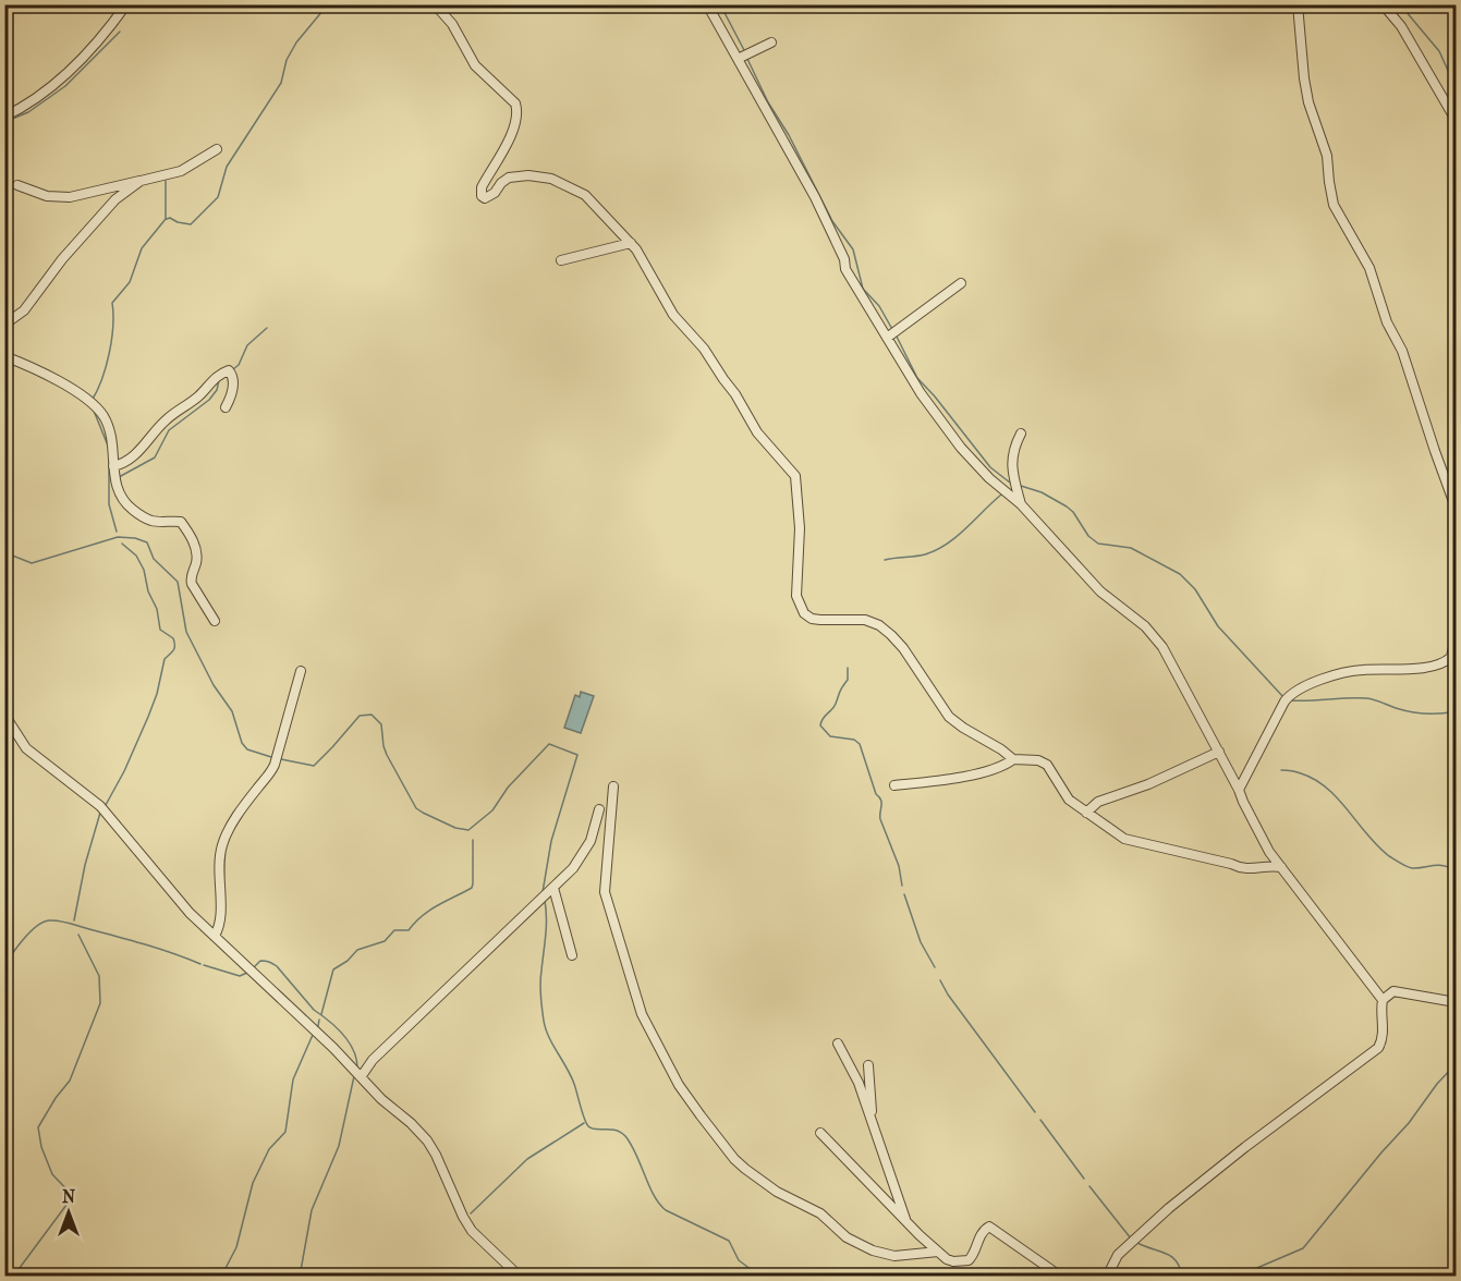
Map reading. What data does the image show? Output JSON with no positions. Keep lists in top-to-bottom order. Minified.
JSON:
{"north":"top"}
